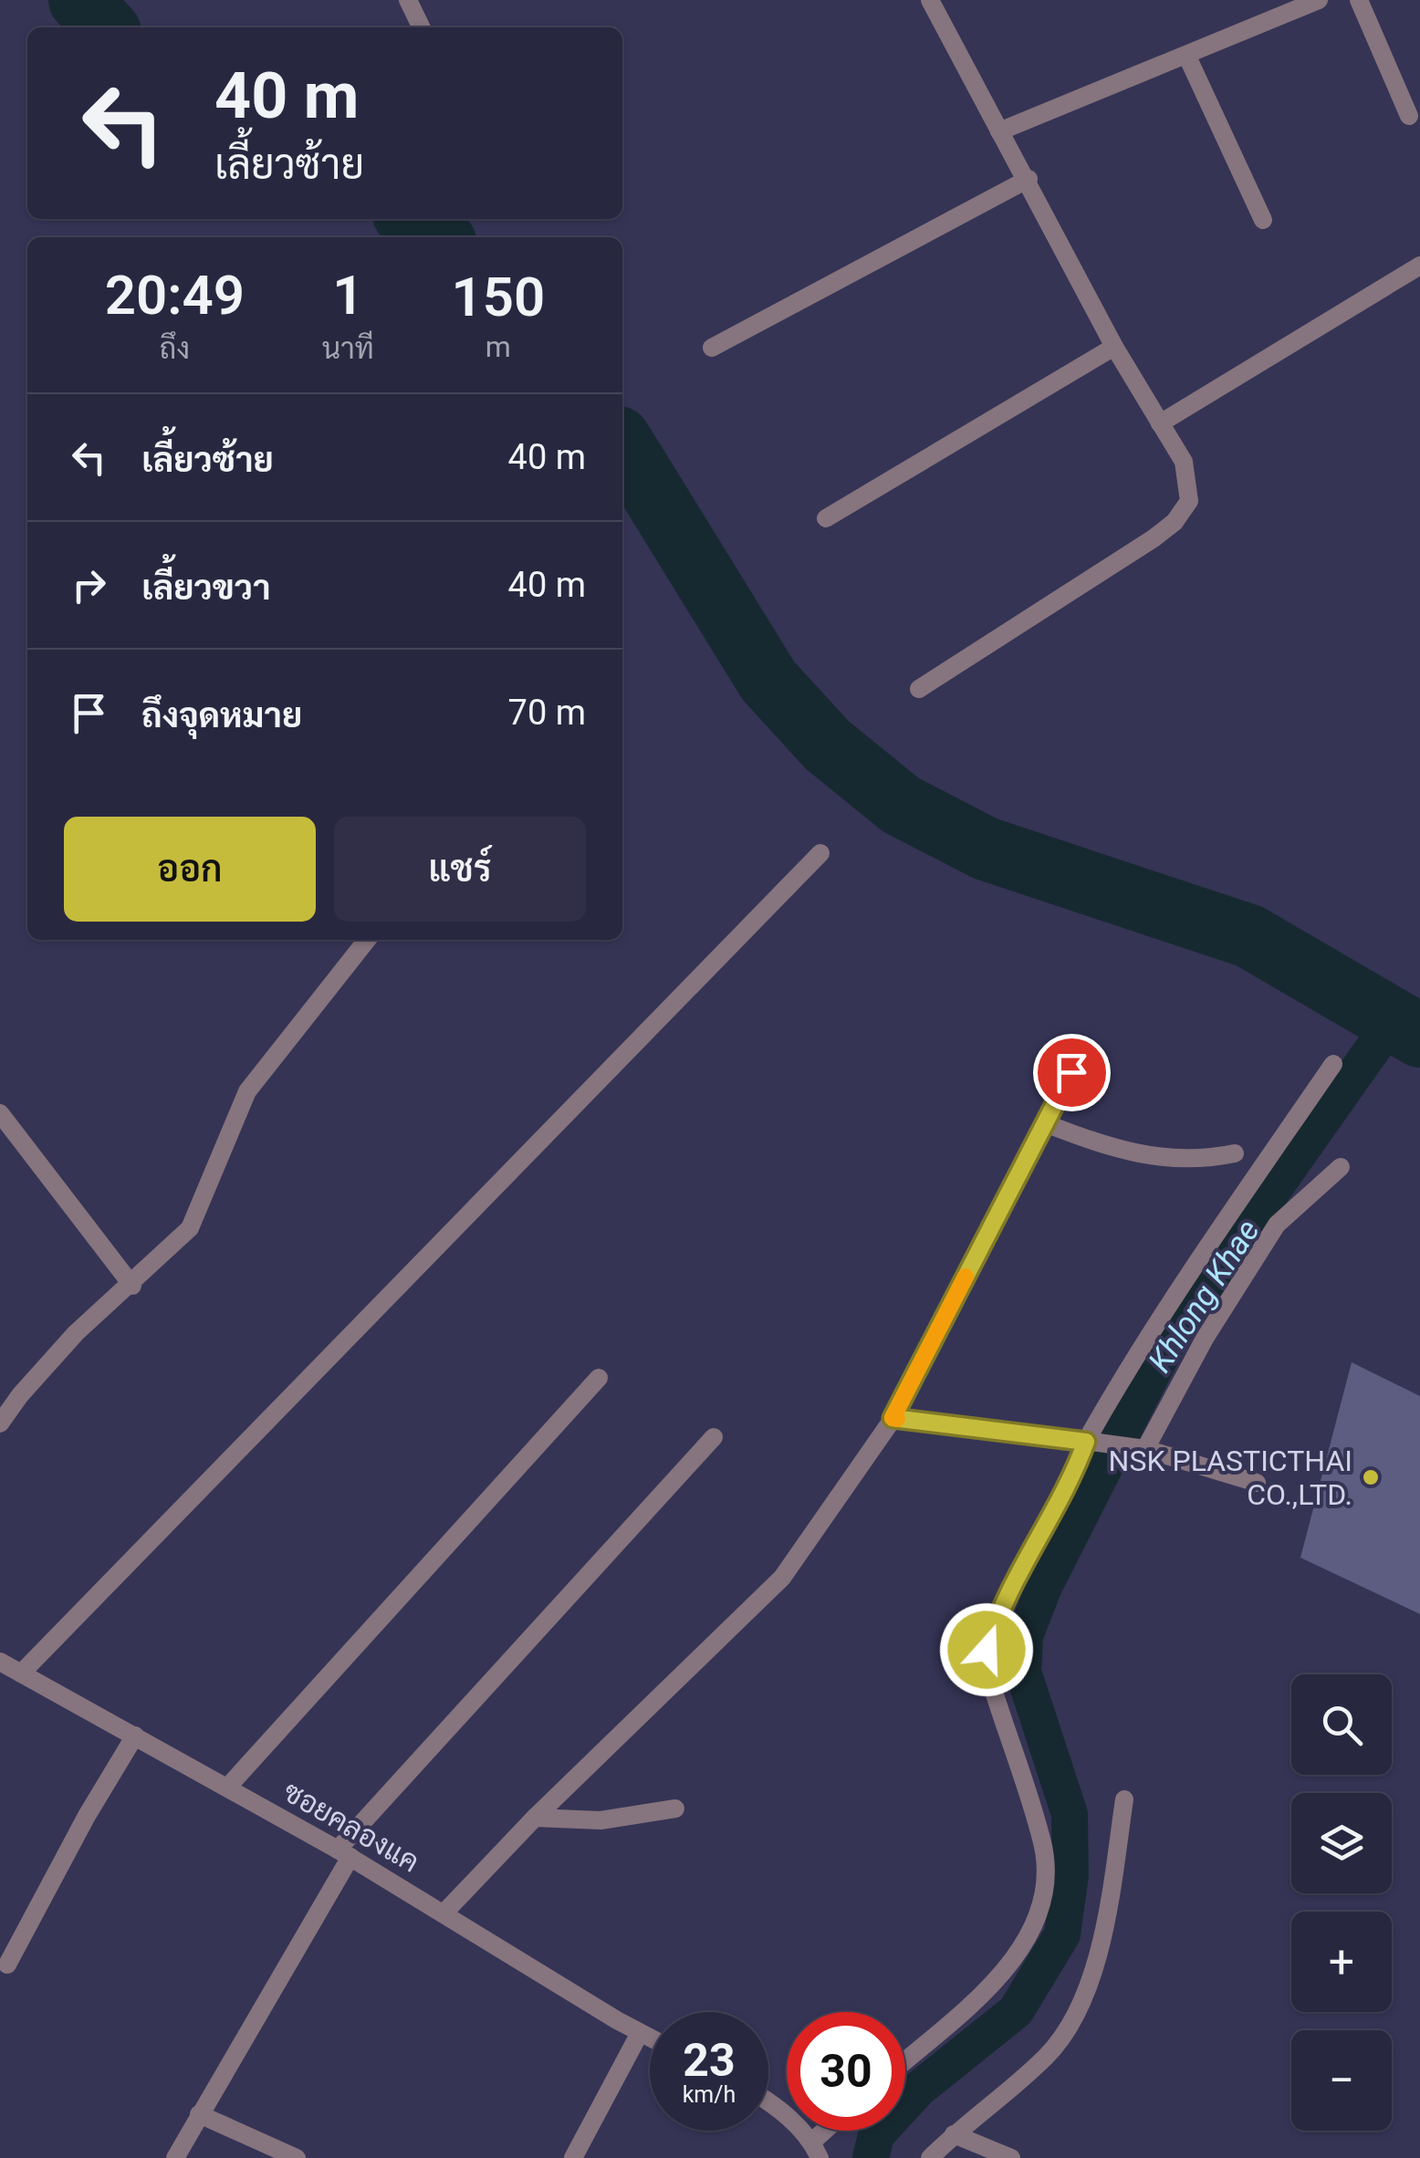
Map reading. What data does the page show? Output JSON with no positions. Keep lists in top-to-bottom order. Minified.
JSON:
{"streets":{"street":["ซอยคลองแค"]},"water":["Khlong Khae"],"places":["NSK PLASTICTHAI CO.,LTD."],"page":{"turn":["40 m","เลี้ยวซ้าย"],"eta":["20:49","ถึง","1","นาที","150","m"],"list":[{"name":"เลี้ยวซ้าย","value":"40 m"},{"name":"เลี้ยวขวา","value":"40 m"},{"name":"ถึงจุดหมาย","value":"70 m"}],"buttons":["ออก","แชร์"],"map_buttons":["+","−"],"speed":"23 km/h","limit":"30"}}
